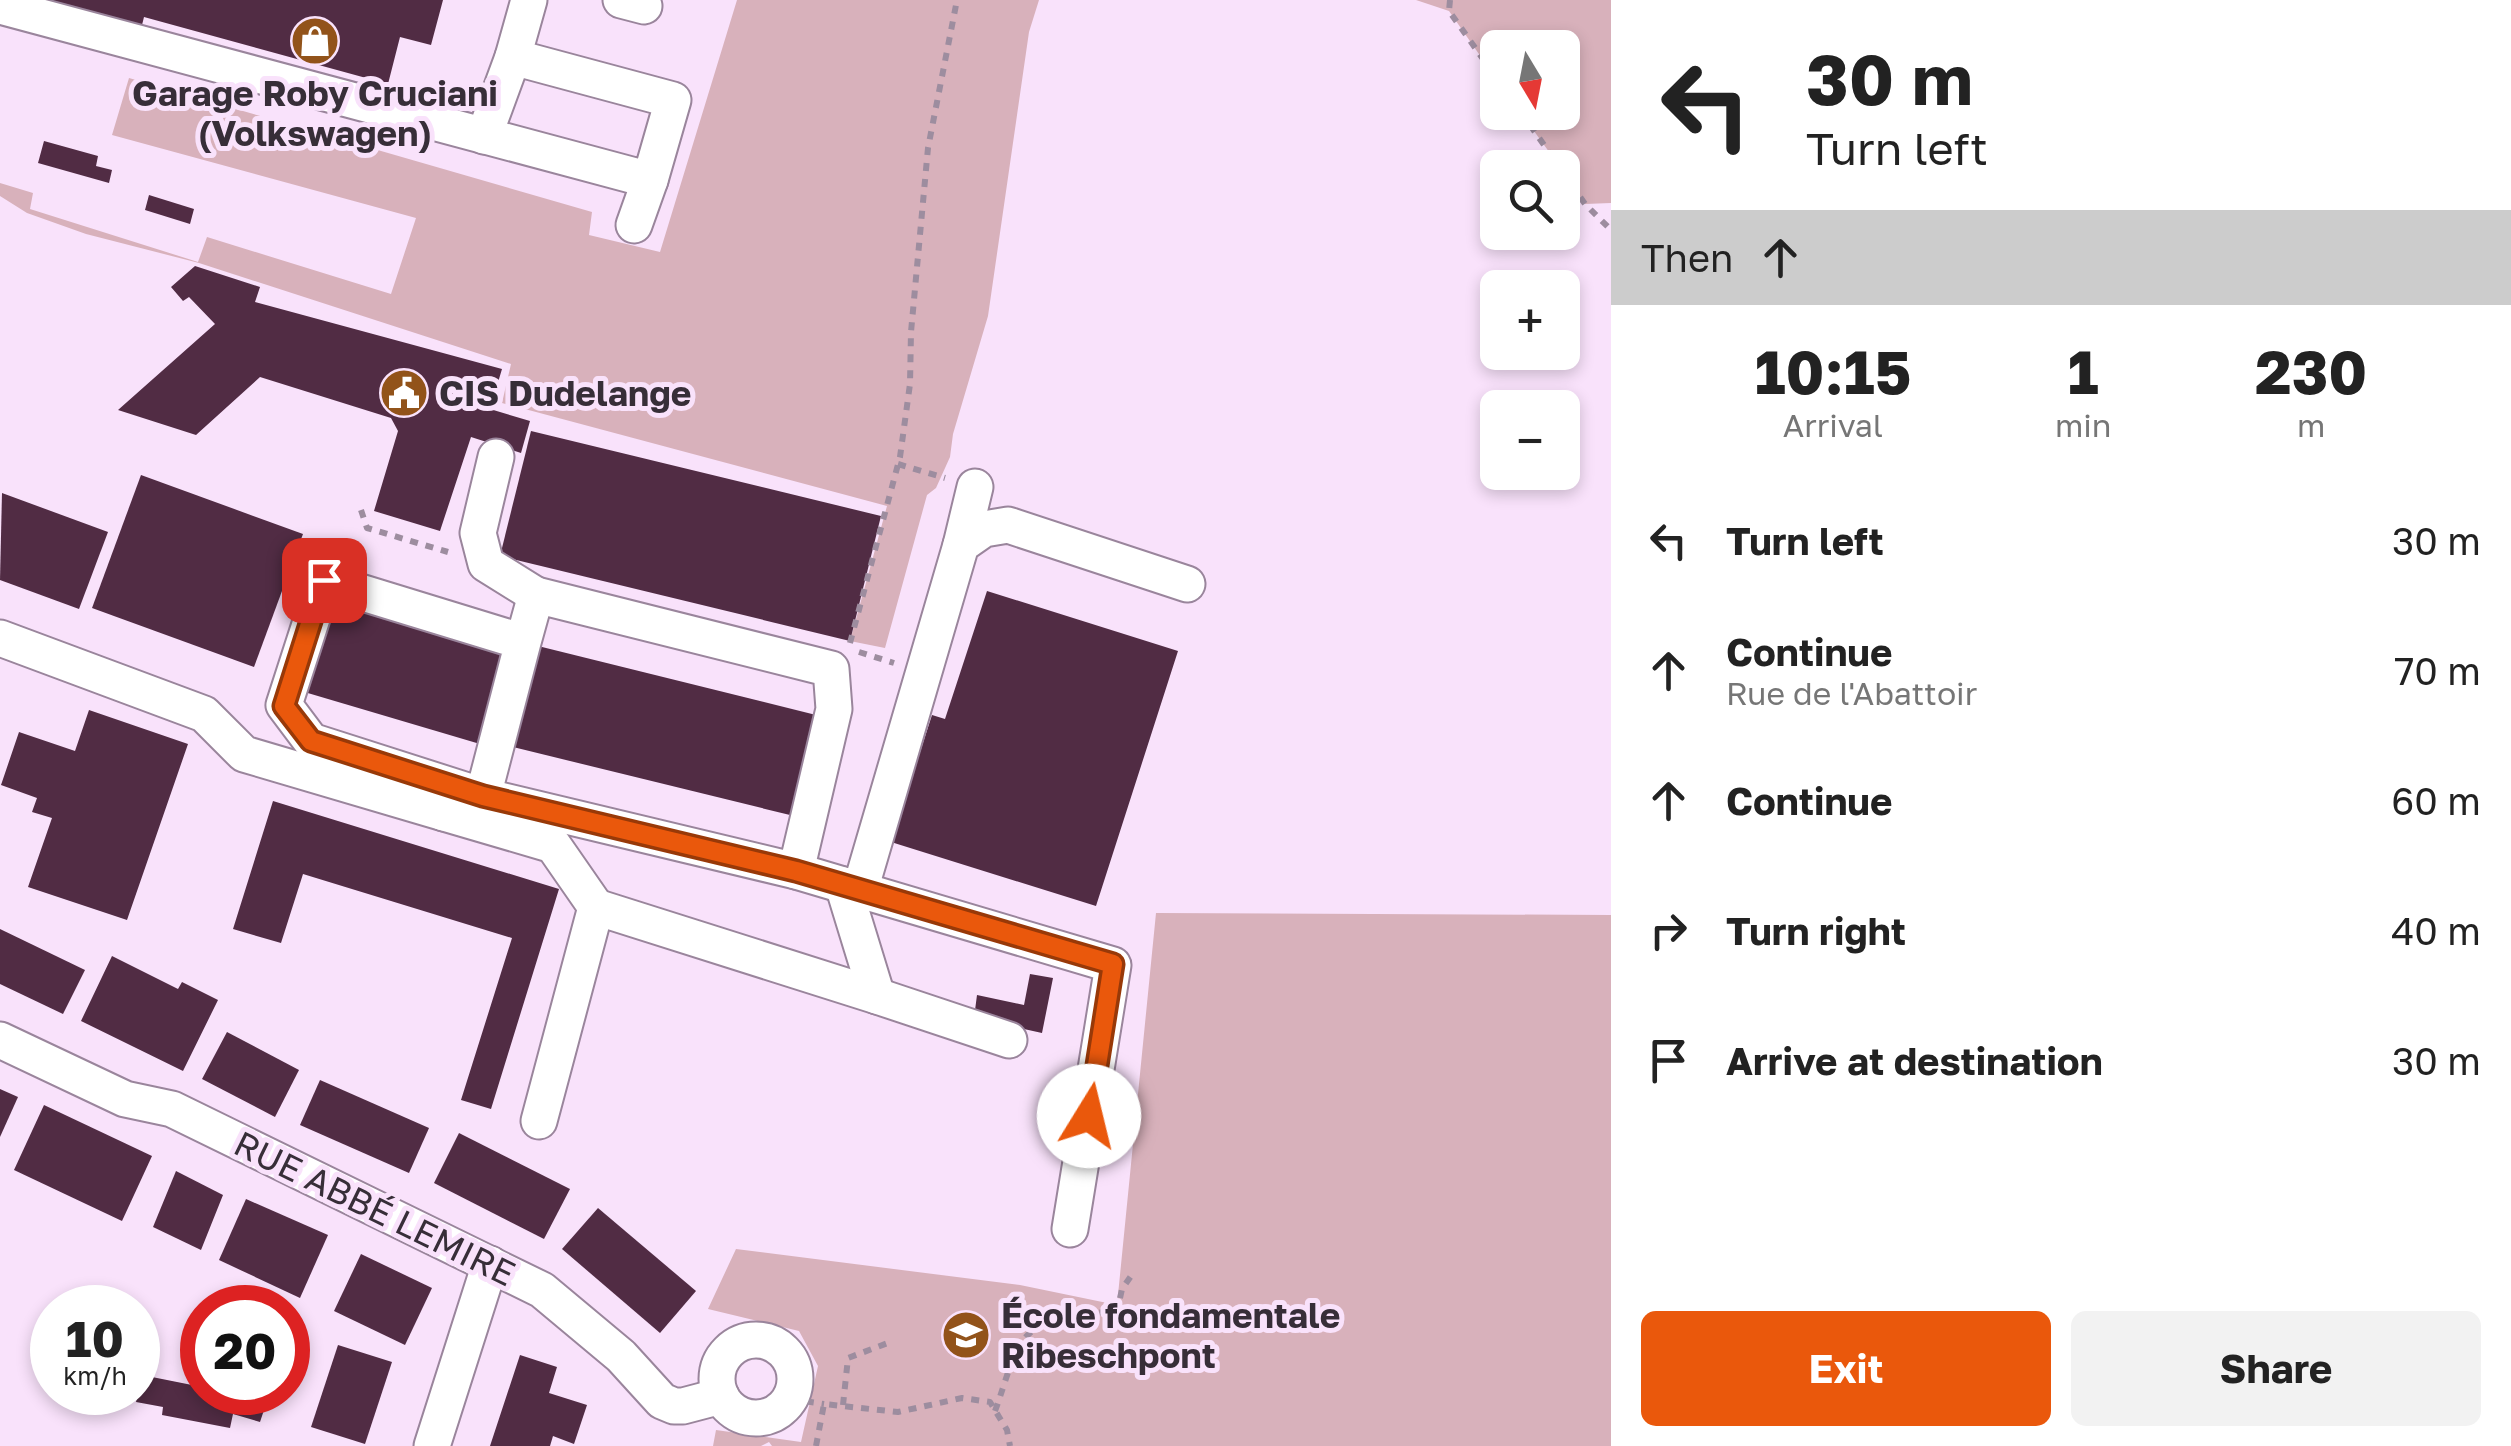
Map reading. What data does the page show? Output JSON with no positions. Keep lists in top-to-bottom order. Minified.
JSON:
{"streets":{"street":["RUE ABBÉ LEMIRE"]},"places":{"shop":["Garage Roby Cruciani (Volkswagen)"],"public building":["CIS Dudelange"],"school or university":["École fondamentale Ribeschpont"]},"north":"bottom","page":{"turn":["30 m","Turn left"],"map_buttons":["+","−"],"then":"Then","eta":["10:15","Arrival","1","min","230","m"],"list":[{"name":"Turn left","value":"30 m"},{"name":"Continue","note":"Rue de l'Abattoir","value":"70 m"},{"name":"Continue","value":"60 m"},{"name":"Turn right","value":"40 m"},{"name":"Arrive at destination","value":"30 m"}],"speed":"10 km/h","limit":"20","buttons":["Exit","Share"]}}
